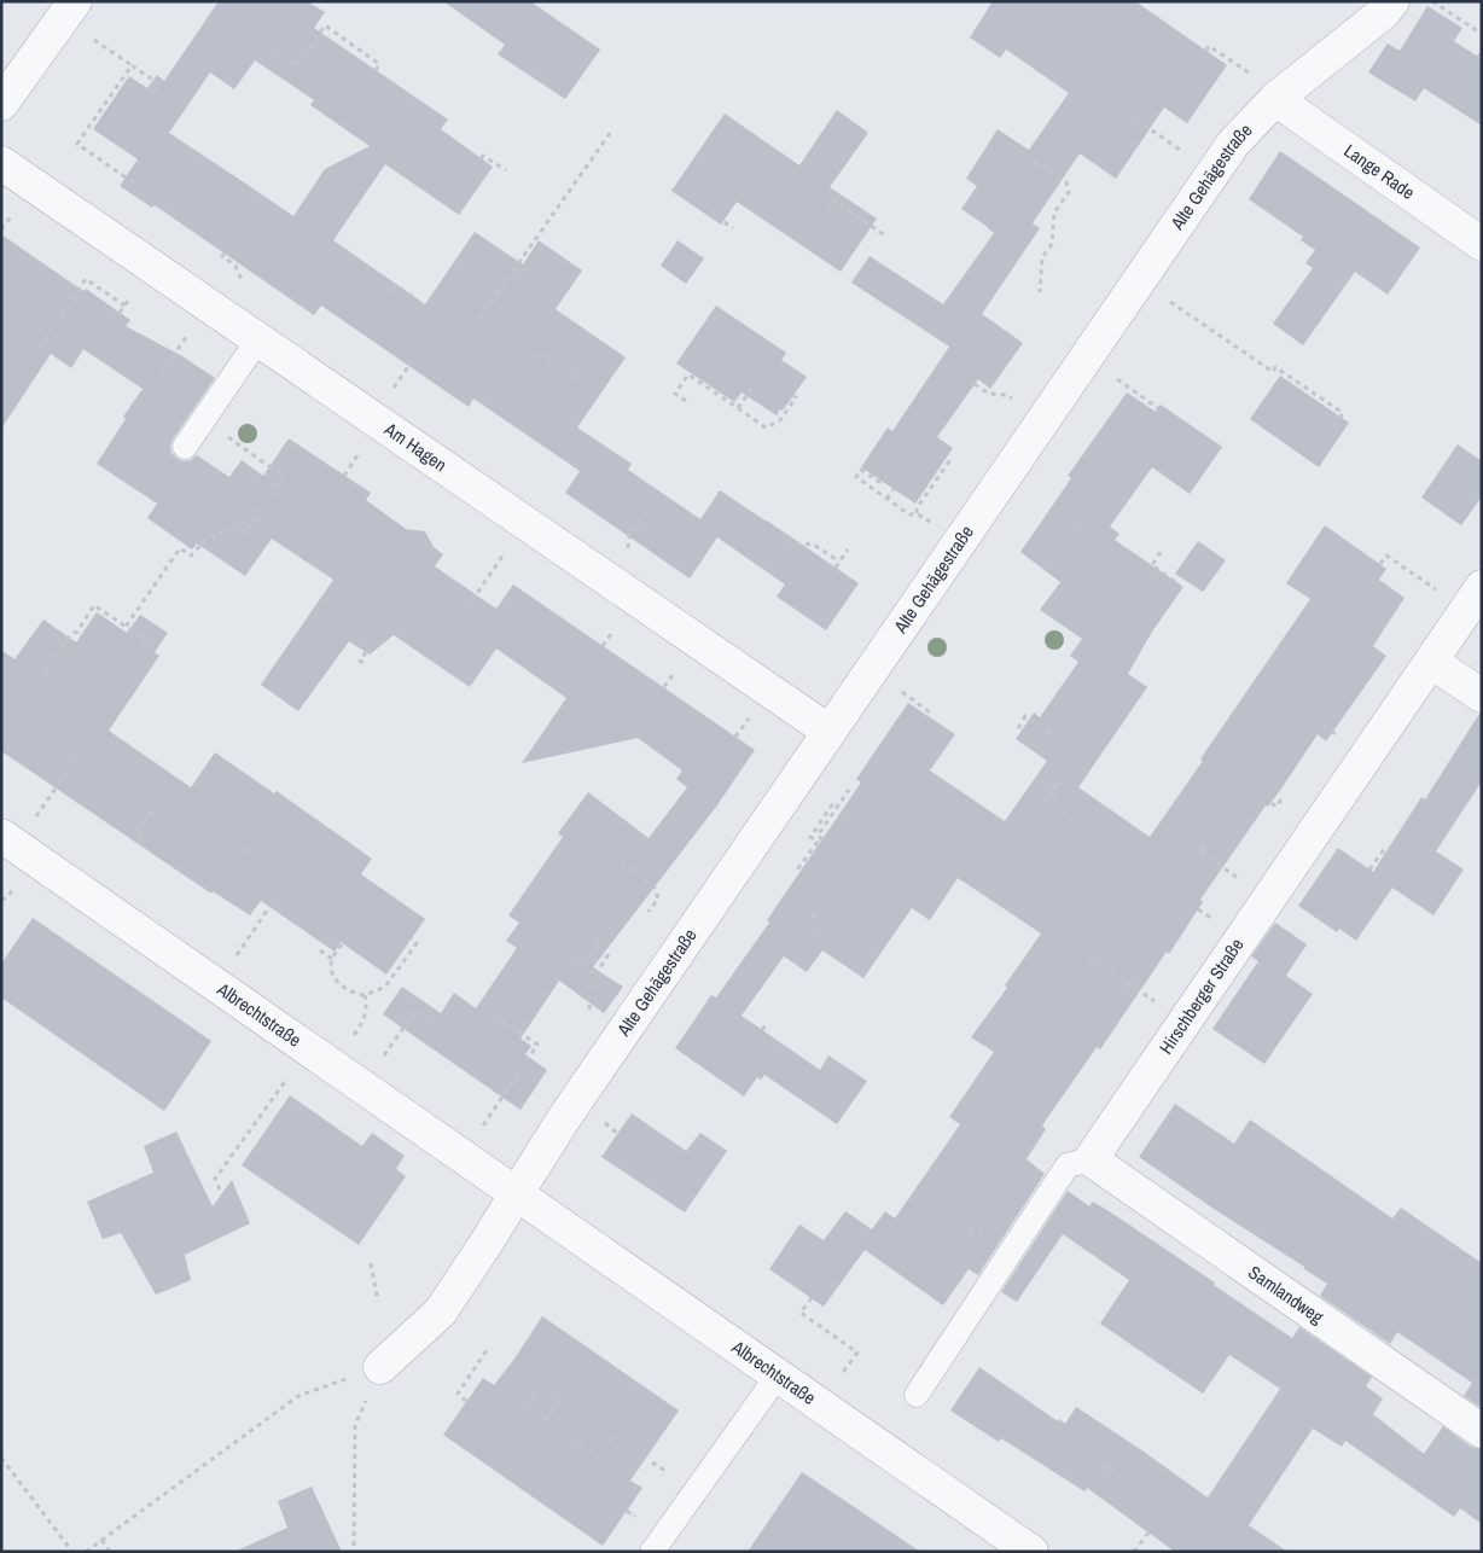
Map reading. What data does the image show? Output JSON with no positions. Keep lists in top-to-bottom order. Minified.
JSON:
{"streets":{"street":["Lange Rade","Alte Gehägestraße","Am Hagen","Hirschberger Straße","Albrechtstraße","Samlandweg"]},"crossings":[["Lange Rade","Alte Gehägestraße"],["Alte Gehägestraße","Am Hagen"],["Alte Gehägestraße","Albrechtstraße"],["Hirschberger Straße","Samlandweg"]]}
